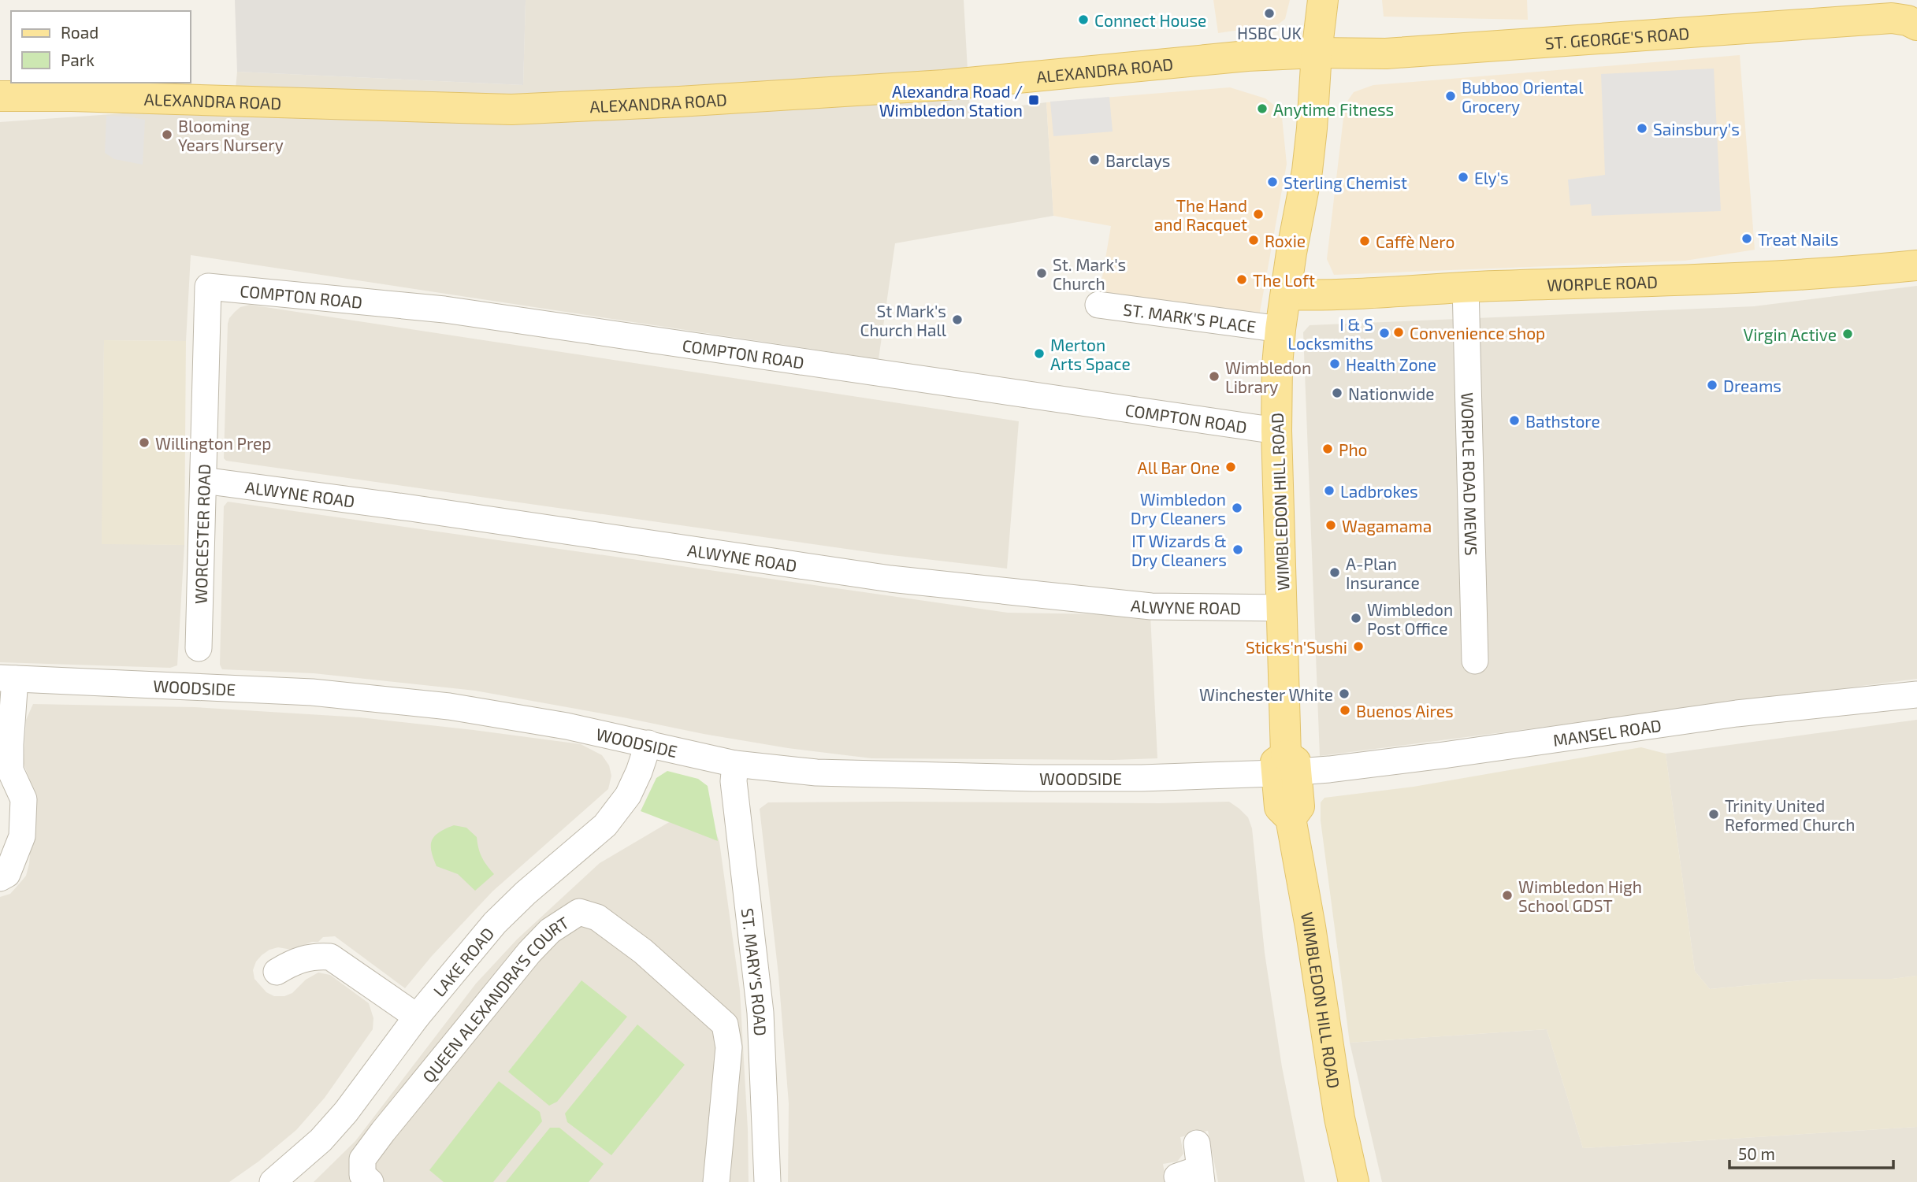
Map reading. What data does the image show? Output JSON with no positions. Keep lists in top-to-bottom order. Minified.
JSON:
{"streets":{"main road":["ST. GEORGE'S ROAD","ALEXANDRA ROAD","WORPLE ROAD","WIMBLEDON HILL ROAD"],"street":["COMPTON ROAD","ST. MARK'S PLACE","WORPLE ROAD MEWS","ALWYNE ROAD","WORCESTER ROAD","WOODSIDE","MANSEL ROAD","LAKE ROAD","ST. MARY'S ROAD","QUEEN ALEXANDRA'S COURT"]},"crossings":[["ST. GEORGE'S ROAD","ALEXANDRA ROAD"],["ST. GEORGE'S ROAD","WIMBLEDON HILL ROAD"],["ALEXANDRA ROAD","WIMBLEDON HILL ROAD"],["WORPLE ROAD","WORPLE ROAD MEWS"],["WORPLE ROAD","WIMBLEDON HILL ROAD"],["COMPTON ROAD","WIMBLEDON HILL ROAD"],["COMPTON ROAD","WORCESTER ROAD"],["ST. MARK'S PLACE","WIMBLEDON HILL ROAD"],["ALWYNE ROAD","WIMBLEDON HILL ROAD"],["ALWYNE ROAD","WORCESTER ROAD"],["WIMBLEDON HILL ROAD","WOODSIDE"],["WIMBLEDON HILL ROAD","MANSEL ROAD"],["WOODSIDE","MANSEL ROAD"],["WOODSIDE","LAKE ROAD"],["WOODSIDE","ST. MARY'S ROAD"]],"places":{"other":["HSBC UK","Connect House","Bubboo Oriental Grocery","Anytime Fitness","Sainsbury's","Blooming Years Nursery","Barclays","Ely's","Sterling Chemist","The Hand and Racquet","Treat Nails","Roxie","Caffè Nero","St. Mark's Church","The Loft","St Mark's Church Hall","Convenience shop","I & S Locksmiths","Virgin Active","Merton Arts Space","Health Zone","Wimbledon Library","Dreams","Nationwide","Bathstore","Willington Prep","Pho","All Bar One","Ladbrokes","Wimbledon Dry Cleaners","Wagamama","IT Wizards & Dry Cleaners","A-Plan Insurance","Wimbledon Post Office","Sticks'n'Sushi","Winchester White","Buenos Aires","Trinity United Reformed Church","Wimbledon High School GDST"],"transit":["Alexandra Road / Wimbledon Station"]},"legend":["Road","Park"],"scale_bar":"50 m"}
